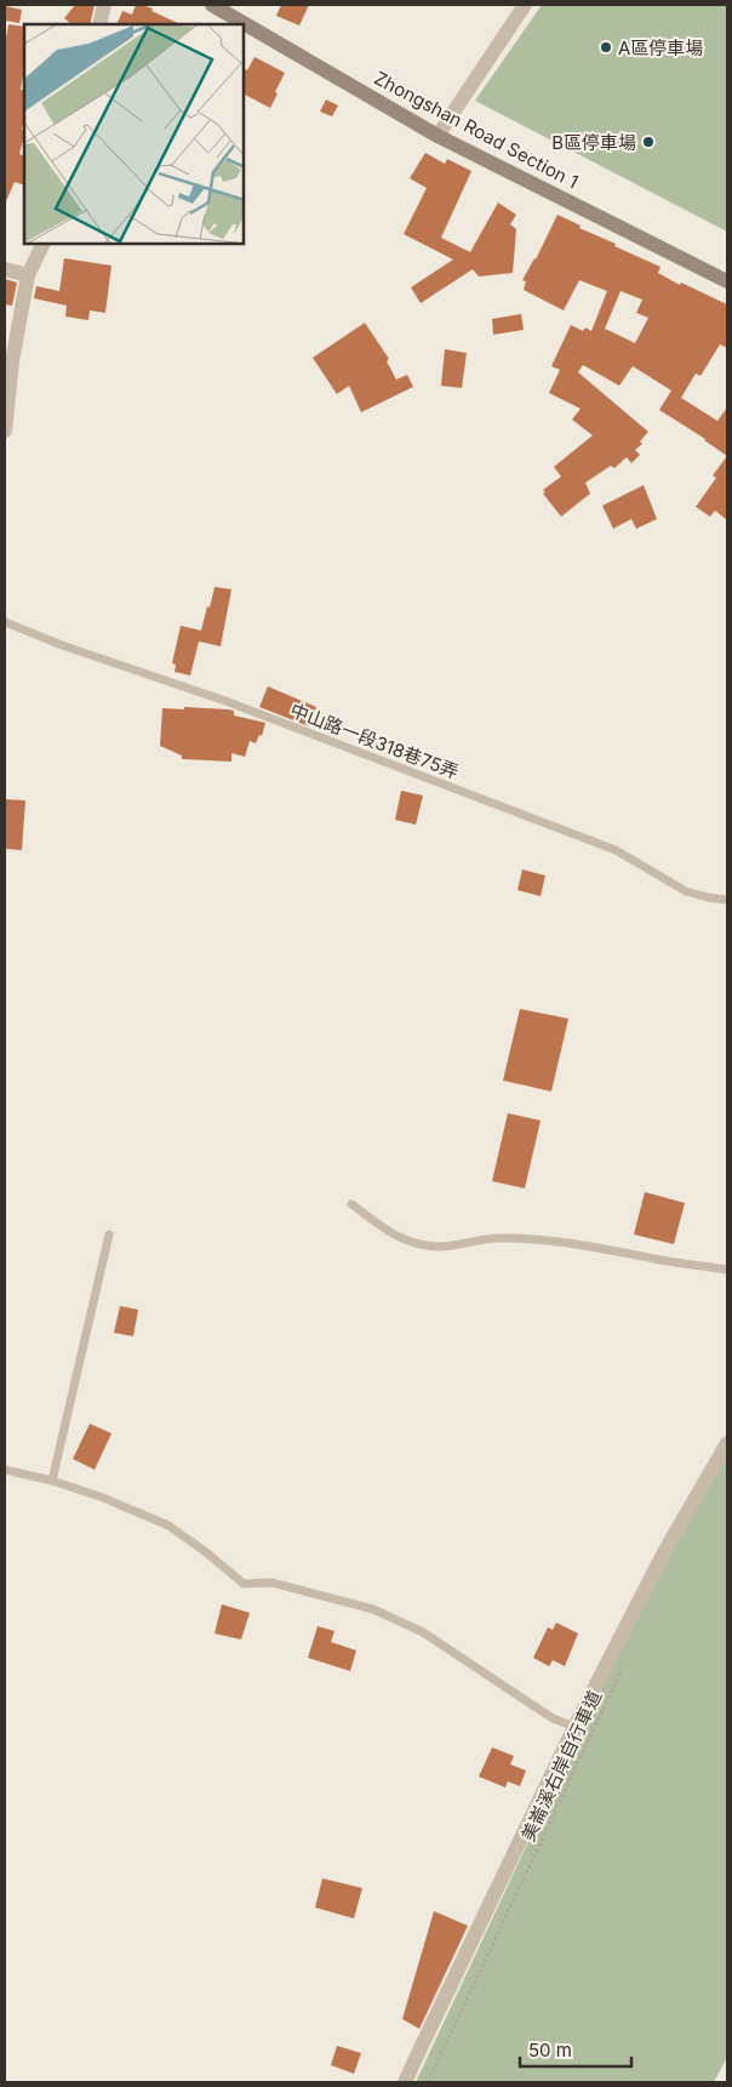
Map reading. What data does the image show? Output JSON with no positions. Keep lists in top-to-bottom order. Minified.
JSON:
{"streets":{"street":["Zhongshan Road Section 1"],"lane":["中山路一段318巷75弄"],"path":["美崙溪右岸自行車道"]},"places":["A區停車場","B區停車場"],"scale_bar":"50 m"}
